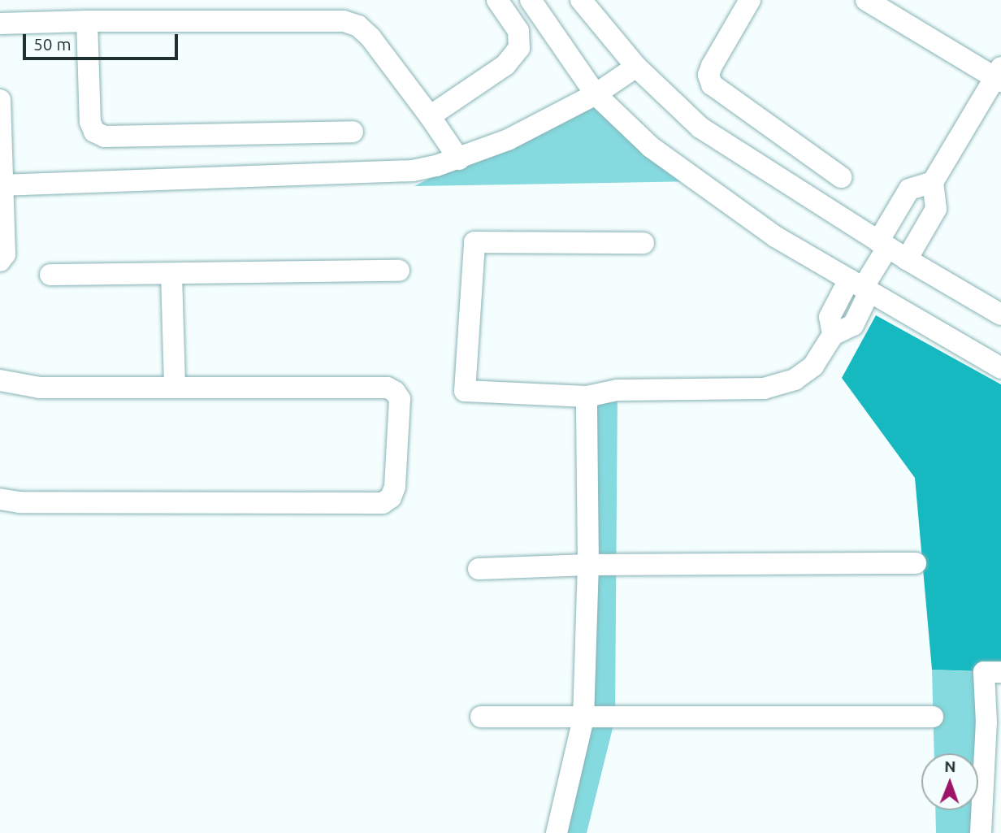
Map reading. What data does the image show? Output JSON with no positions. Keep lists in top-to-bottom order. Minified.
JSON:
{"scale_bar":"50 m","north":"top"}
